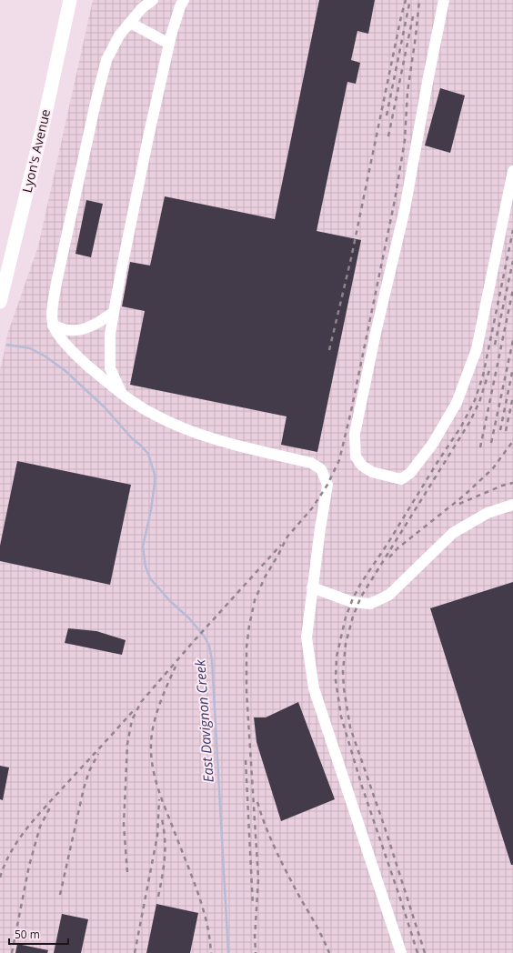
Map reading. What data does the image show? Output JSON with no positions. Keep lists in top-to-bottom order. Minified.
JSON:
{"streets":{"main road":["Lyon's Avenue"]},"water":["East Davignon Creek"],"scale_bar":"50 m"}
